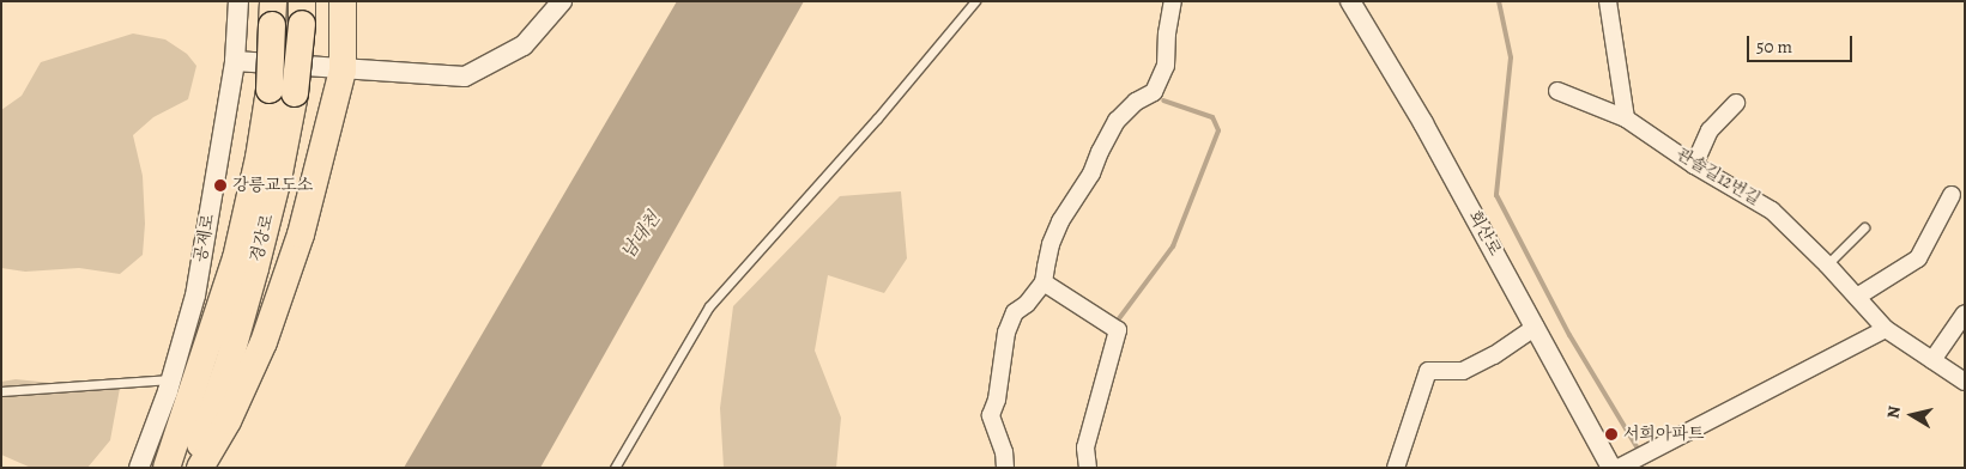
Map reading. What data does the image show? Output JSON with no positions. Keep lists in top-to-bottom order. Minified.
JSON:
{"streets":{"highway":["경강로"],"street":["관솔길12번길","회산로","공제로"]},"water":["남대천"],"places":["강릉교도소","서희아파트"],"scale_bar":"50 m","north":"left"}
